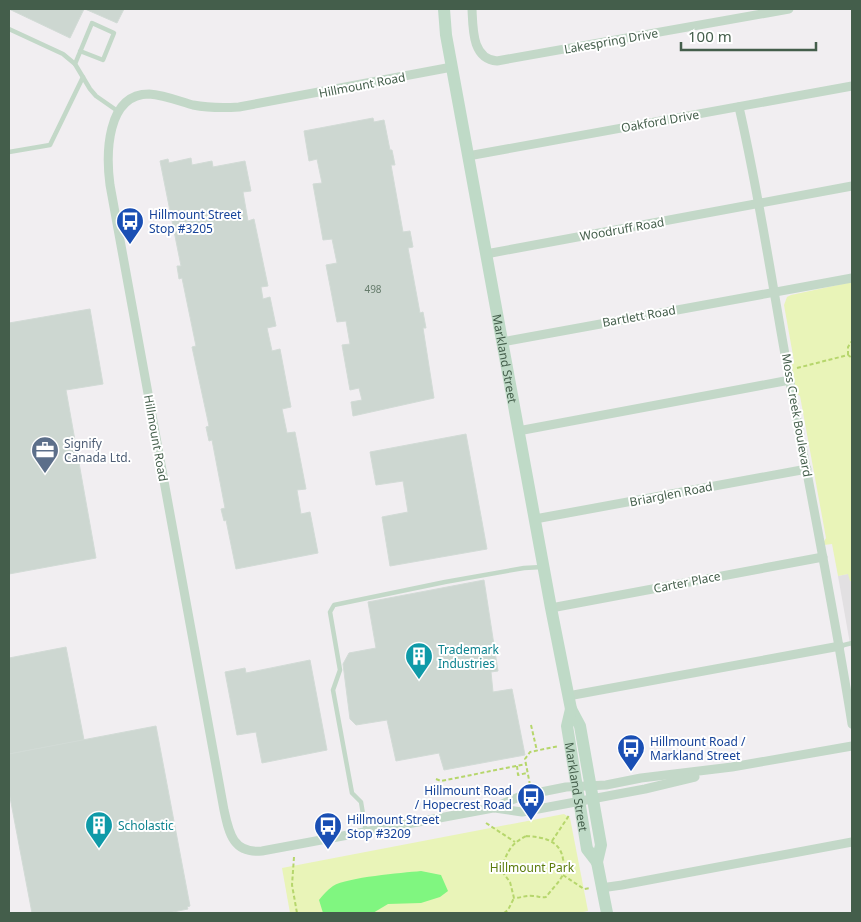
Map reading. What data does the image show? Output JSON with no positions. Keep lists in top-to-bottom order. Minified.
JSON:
{"streets":{"street":["Lakespring Drive","Hillmount Road","Oakford Drive","Woodruff Road","Bartlett Road","Markland Street","Moss Creek Boulevard","Briarglen Road","Carter Place"]},"crossings":[["Hillmount Road","Markland Street"],["Oakford Drive","Markland Street"],["Oakford Drive","Moss Creek Boulevard"],["Woodruff Road","Markland Street"],["Woodruff Road","Moss Creek Boulevard"],["Bartlett Road","Markland Street"],["Bartlett Road","Moss Creek Boulevard"],["Markland Street","Briarglen Road"],["Markland Street","Carter Place"],["Moss Creek Boulevard","Briarglen Road"],["Moss Creek Boulevard","Carter Place"]],"parks":["Hillmount Park"],"places":{"bus stop":["Hillmount Street Stop #3205","Hillmount Road / Markland Street","Hillmount Road / Hopecrest Road","Hillmount Street Stop #3209"],"office":["Signify Canada Ltd."],"building":["Trademark Industries","Scholastic"]},"house_numbers":["498"],"scale_bar":"100 m"}
